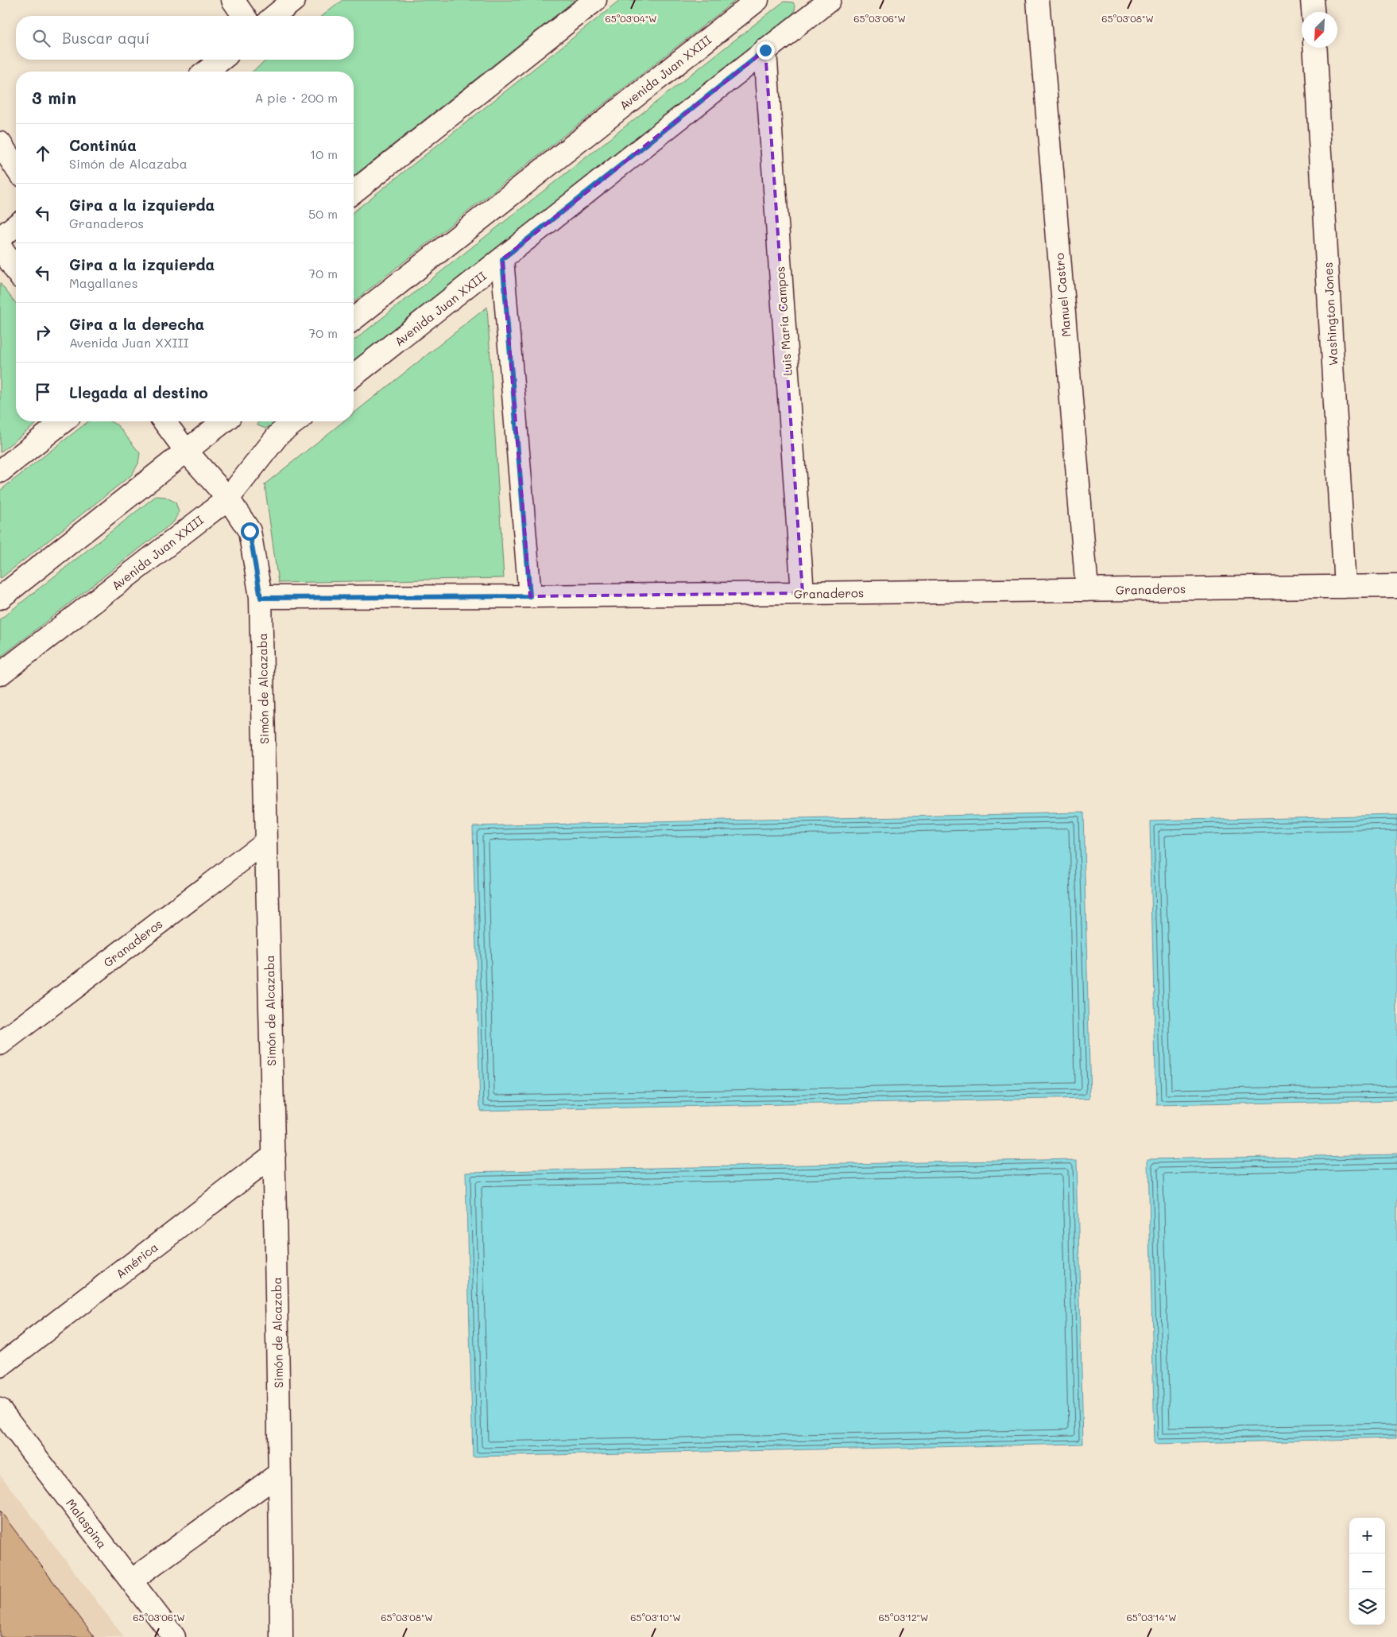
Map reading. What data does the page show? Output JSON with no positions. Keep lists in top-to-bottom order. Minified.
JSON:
{"streets":{"street":["Avenida Juan XXIII","Manuel Castro","Washington Jones","Luis María Campos","Granaderos","Simón de Alcazaba","América","Malaspina"]},"crossings":[["Avenida Juan XXIII","Luis María Campos"],["Avenida Juan XXIII","Simón de Alcazaba"],["Manuel Castro","Granaderos"],["Washington Jones","Granaderos"],["Luis María Campos","Granaderos"],["Granaderos","Simón de Alcazaba"],["Simón de Alcazaba","América"]],"north":"bottom left","page":{"search":"Buscar aquí","heading":["3 min","A pie · 200 m"],"list":[["Continúa","Simón de Alcazaba","10 m"],["Gira a la izquierda","Granaderos","50 m"],["Gira a la izquierda","Magallanes","70 m"],["Gira a la derecha","Avenida Juan XXIII","70 m"],"Llegada al destino"],"map_buttons":["+","−"]},"coordinates":["65°03'04\"W","65°03'06\"W","65°03'08\"W","65°03'10\"W","65°03'12\"W","65°03'14\"W"]}
